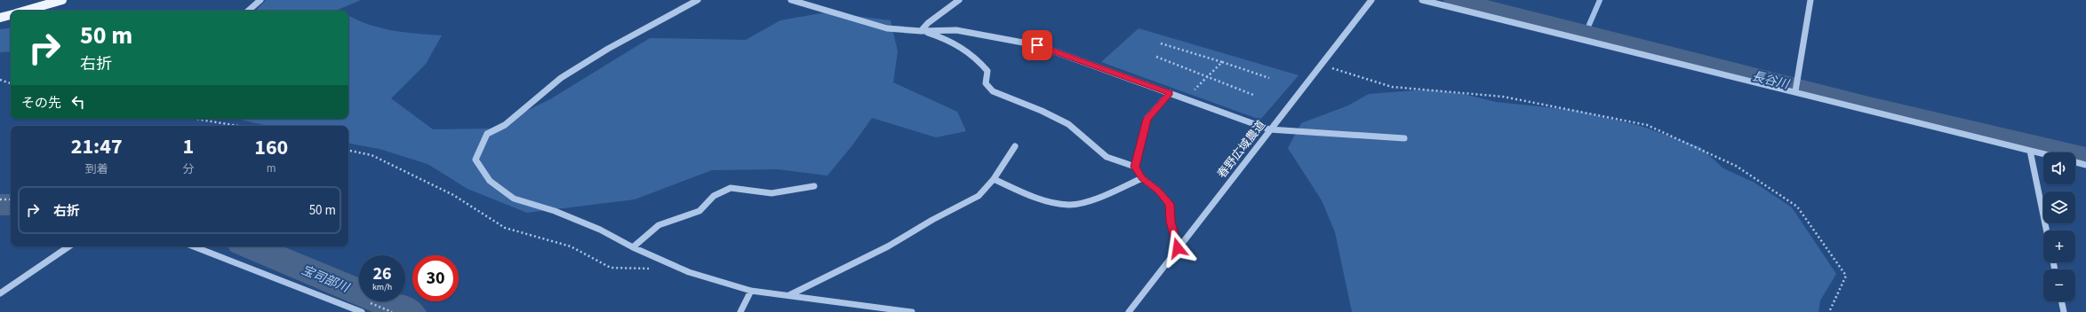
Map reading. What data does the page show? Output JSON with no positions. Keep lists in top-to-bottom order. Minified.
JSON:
{"streets":{"street":["春野広域農道"]},"water":["長谷川","宝司部川"],"page":{"turn":["50 m","右折"],"then":"その先","eta":["21:47","到着","1","分","160","m"],"map_buttons":["+","−"],"list":[{"name":"右折","value":"50 m"}],"speed":"26 km/h","limit":"30"}}
